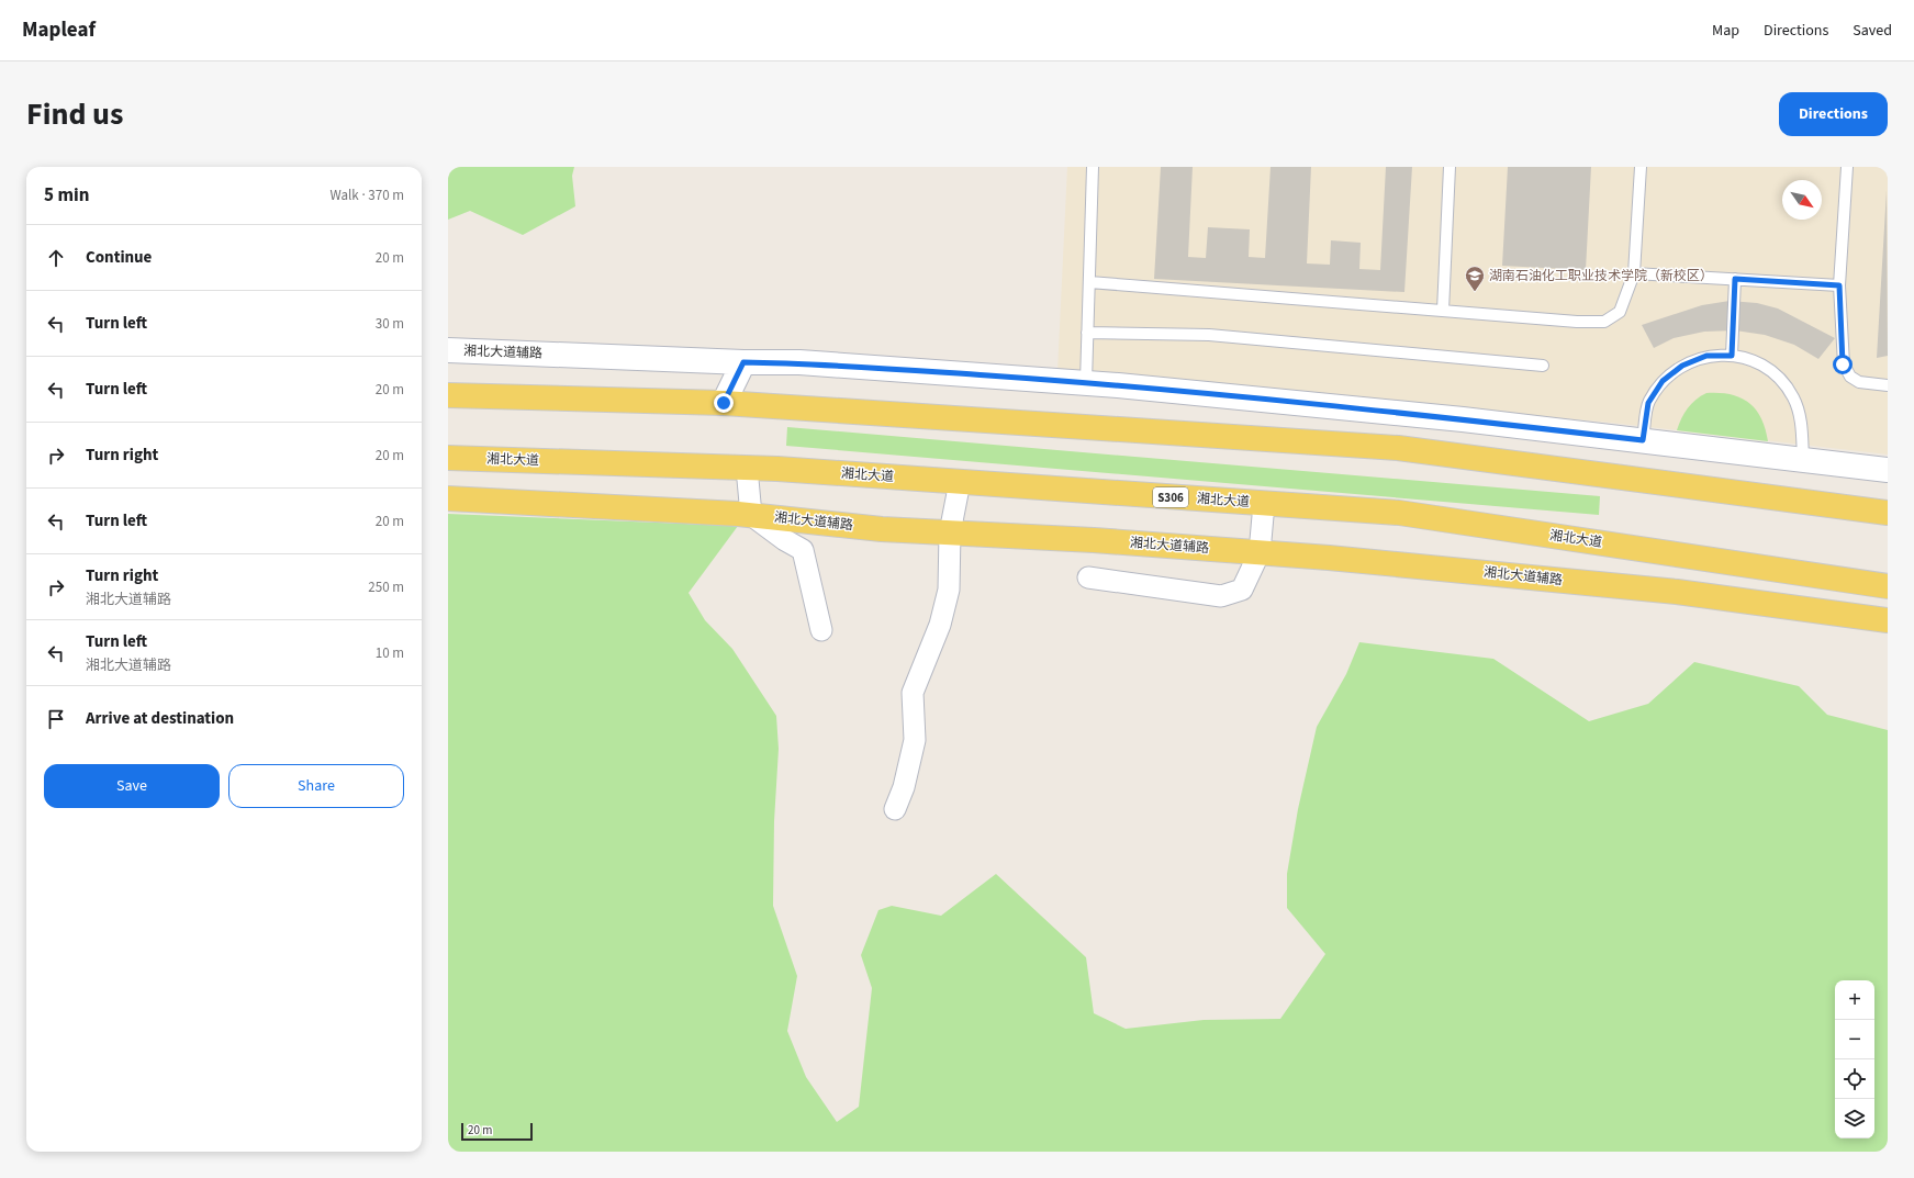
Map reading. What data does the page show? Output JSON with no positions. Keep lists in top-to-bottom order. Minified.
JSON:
{"streets":{"main road":["湘北大道辅路","湘北大道","S306"]},"places":{"school or university":["湖南石油化工职业技术学院（新校区）"]},"scale_bar":"20 m","north":"bottom right","page":{"header":"Mapleaf","nav":["Map","Directions","Saved"],"title":"Find us","buttons":["Directions",["Save","Share"]],"heading":["5 min","Walk · 370 m"],"list":[["Continue","20 m"],["Turn left","30 m"],["Turn left","20 m"],["Turn right","20 m"],["Turn left","20 m"],["Turn right","湘北大道辅路","250 m"],["Turn left","湘北大道辅路","10 m"],"Arrive at destination"],"map_buttons":["+","−"],"scale":"20 m"}}
